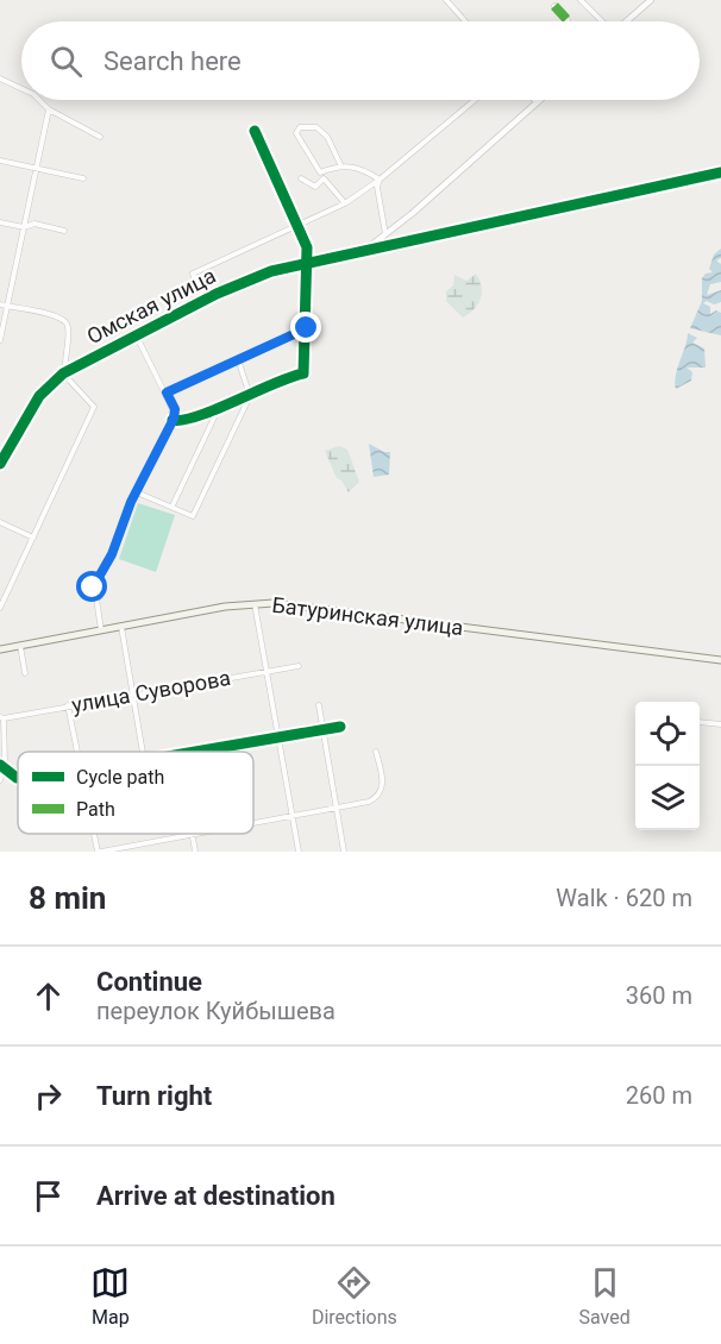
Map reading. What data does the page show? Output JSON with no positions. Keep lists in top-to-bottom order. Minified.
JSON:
{"streets":{"main road":["Батуринская улица"],"street":["Омская улица","улица Суворова"]},"legend":["Cycle path","Path"],"page":{"search":"Search here","heading":["8 min","Walk · 620 m"],"list":[["Continue","переулок Куйбышева","360 m"],["Turn right","260 m"],"Arrive at destination"],"nav":["Map","Directions","Saved"]}}
